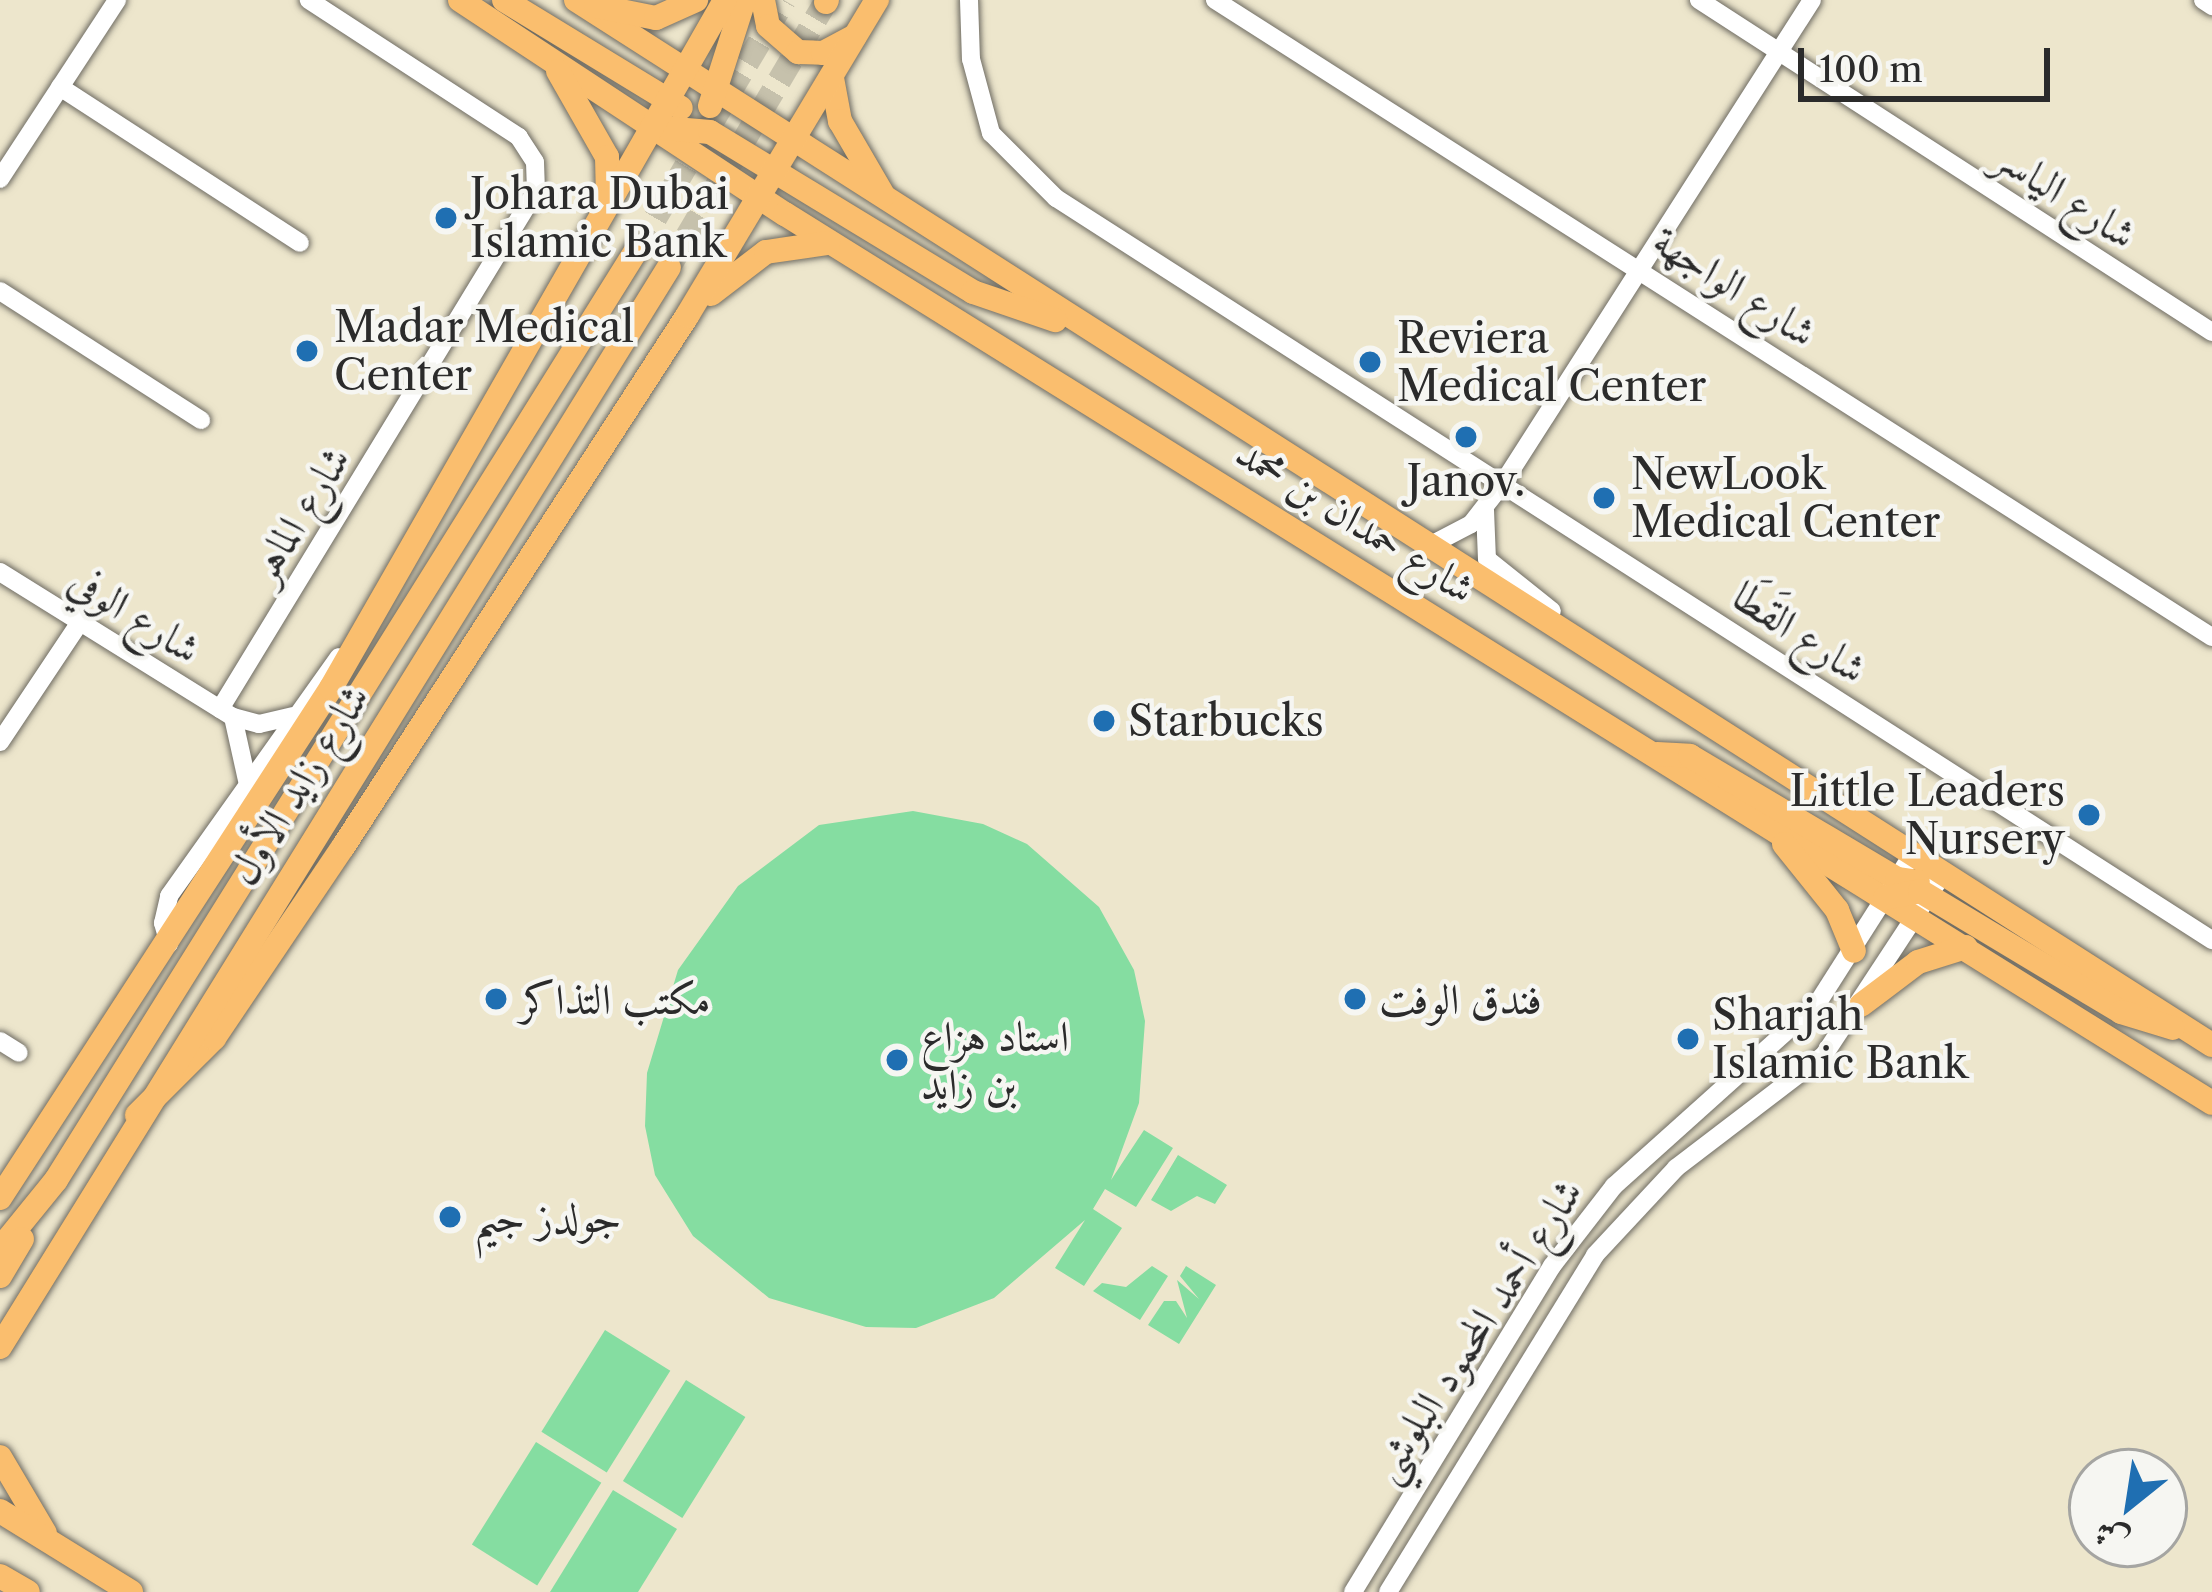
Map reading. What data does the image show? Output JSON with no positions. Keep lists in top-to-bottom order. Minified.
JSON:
{"streets":{"main road":["شارع حمدان بن محمد","شارع زايد الأول"],"street":["شارع الياسر","شارع الواجهة","شارع الماهر","شارع الوفي","شارع القَطَا","شارع أحمد المحمود البلوشي"]},"crossings":[["شارع الماهر","شارع الوفي"],["شارع حمدان بن محمد","شارع أحمد المحمود البلوشي"]],"places":["Johara Dubai Islamic Bank","Madar Medical Center","Reviera Medical Center","Janov.","NewLook Medical Center","Starbucks","Little Leaders Nursery","مكتب التذاكر","فندق الوفت","Sharjah Islamic Bank","استاد هزاع بن زايد","جولدز جيم"],"scale_bar":"100 m","north":"bottom left"}
